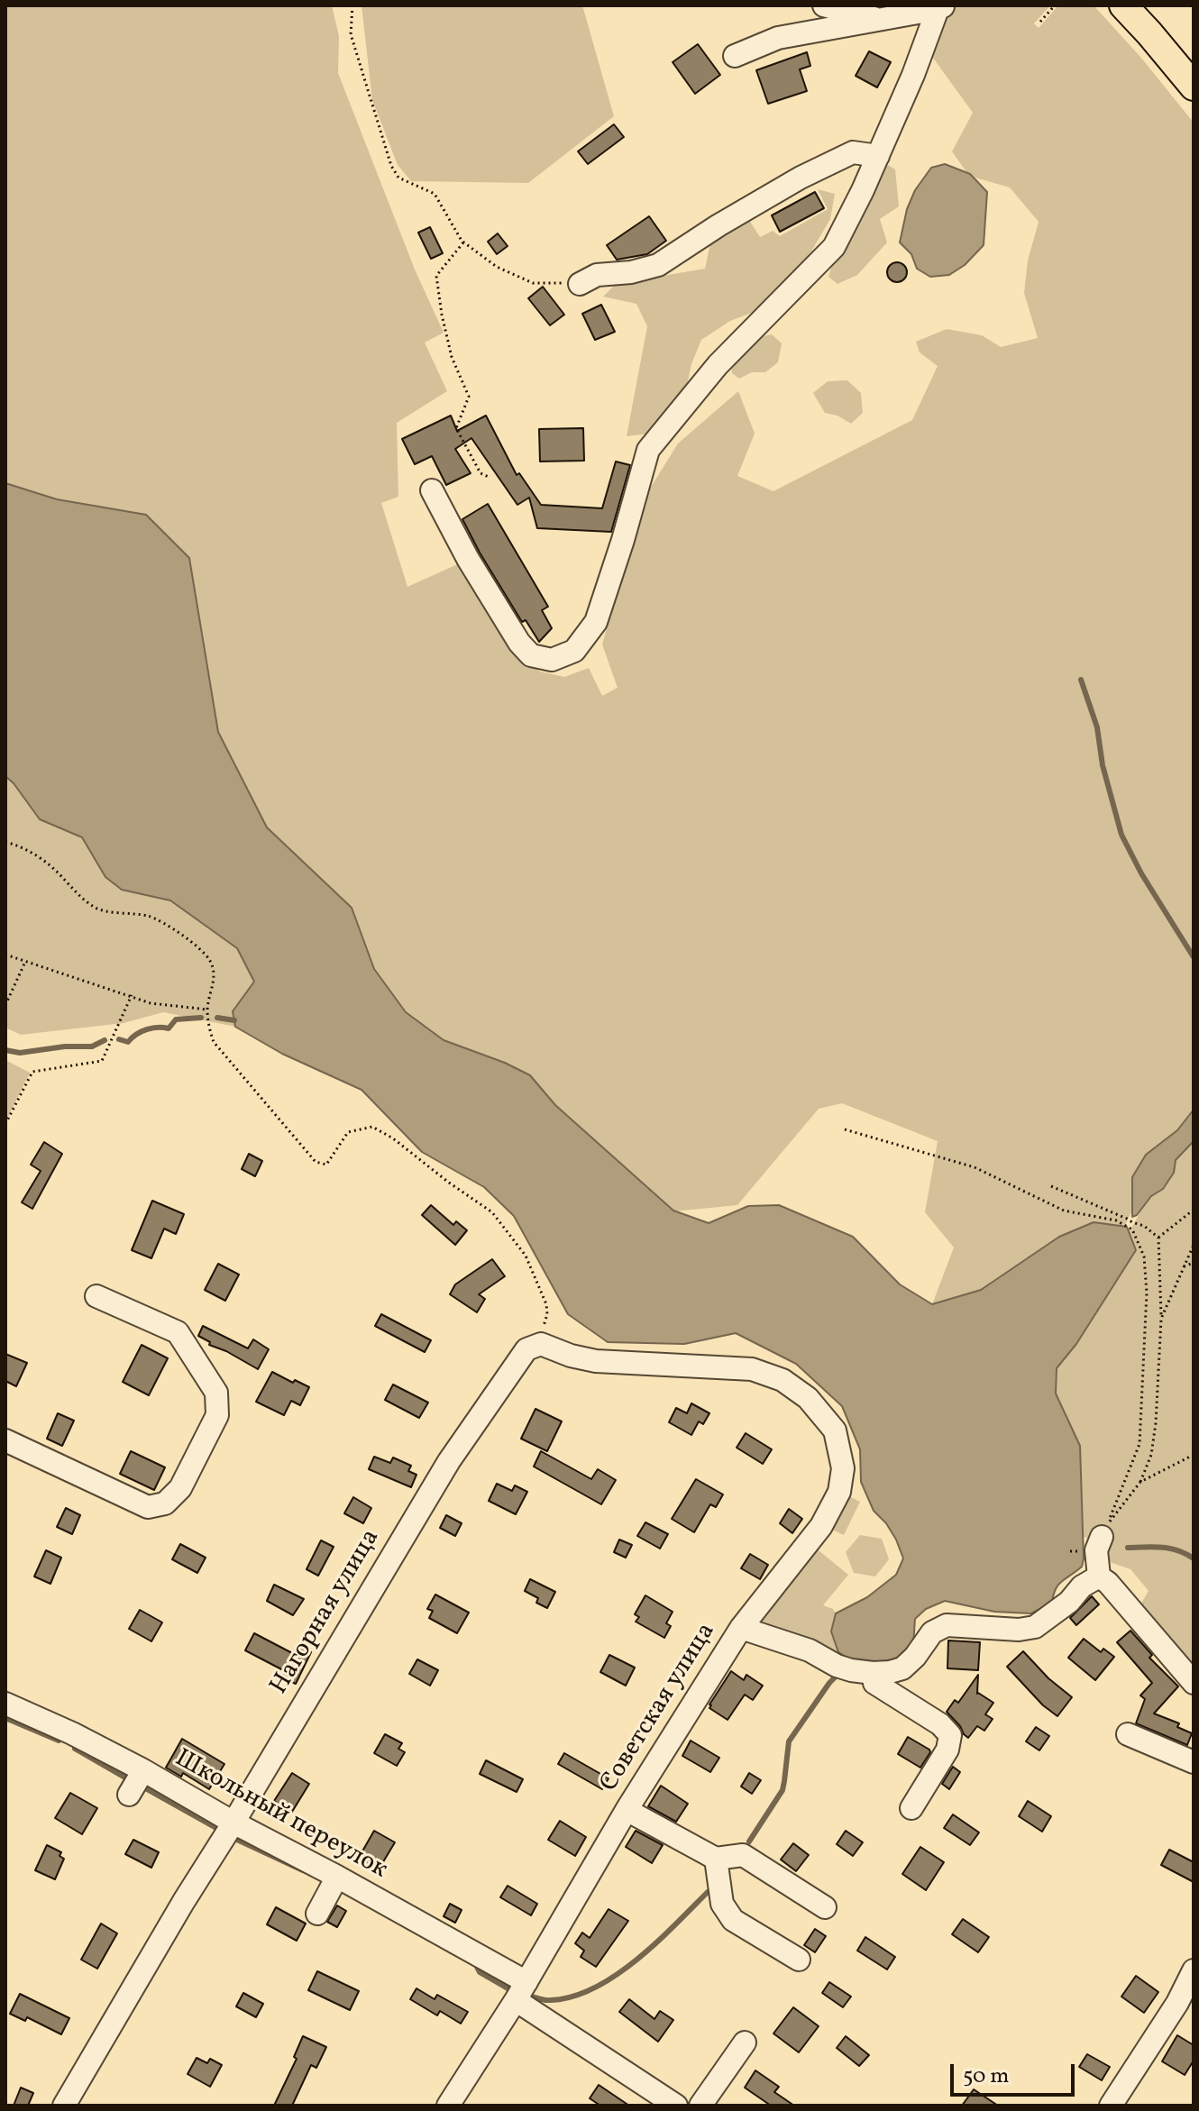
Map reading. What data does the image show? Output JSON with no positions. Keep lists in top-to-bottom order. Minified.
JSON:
{"streets":{"street":["Нагорная улица","Советская улица","Школьный переулок"]},"crossings":[["Нагорная улица","Советская улица"],["Нагорная улица","Школьный переулок"],["Советская улица","Школьный переулок"]],"scale_bar":"50 m"}
